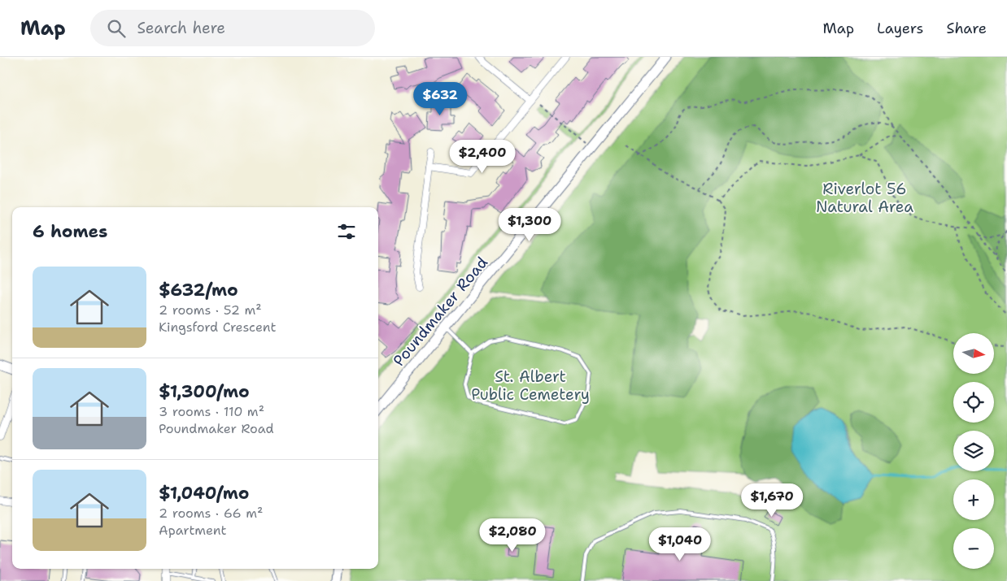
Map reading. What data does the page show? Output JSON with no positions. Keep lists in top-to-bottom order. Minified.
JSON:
{"streets":{"street":["Poundmaker Road"]},"parks":["Riverlot 56 Natural Area","St. Albert Public Cemetery"],"north":"right","page":{"header":"Map","search":"Search here","nav":["Map","Layers","Share"],"price":["$632","$2,400","$1,300","$1,670","$2,080","$1,040"],"heading":"6 homes","list":[{"name":"$632/mo","note":"2 rooms · 52 m² · Kingsford Crescent"},{"name":"$1,300/mo","note":"3 rooms · 110 m² · Poundmaker Road"},{"name":"$1,040/mo","note":"2 rooms · 66 m² · Apartment"}],"map_buttons":["+","−"]}}
